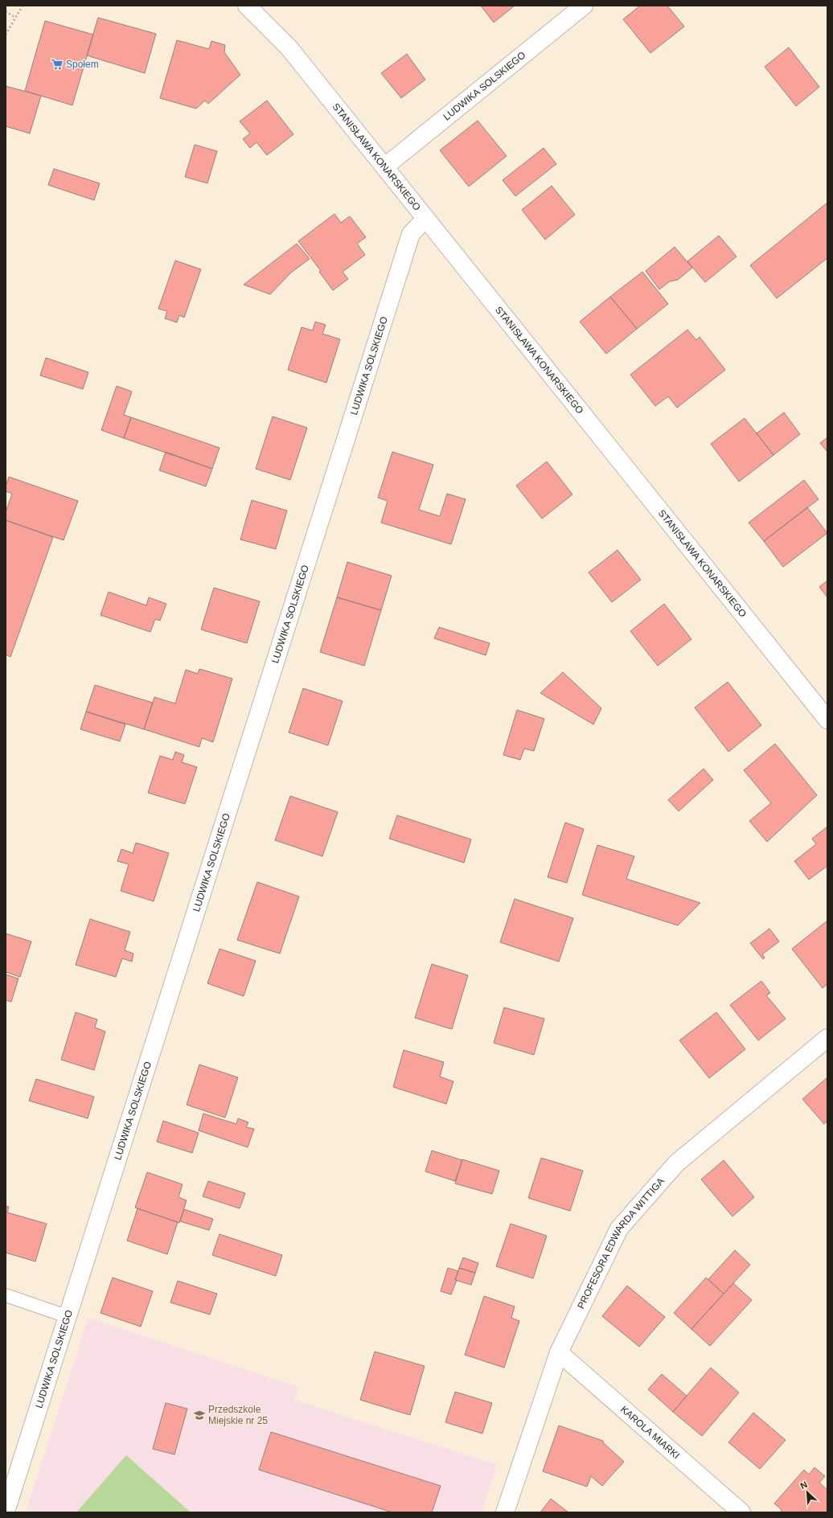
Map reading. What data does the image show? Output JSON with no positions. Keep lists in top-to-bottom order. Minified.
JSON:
{"streets":{"street":["LUDWIKA SOLSKIEGO","STANISŁAWA KONARSKIEGO","PROFESORA EDWARDA WITTIGA","KAROLA MIARKI"]},"crossings":[["LUDWIKA SOLSKIEGO","STANISŁAWA KONARSKIEGO"],["PROFESORA EDWARDA WITTIGA","KAROLA MIARKI"]],"places":{"supermarket":["Społem"],"school or university":["Przedszkole Miejskie nr 25"]},"north":"top left"}
